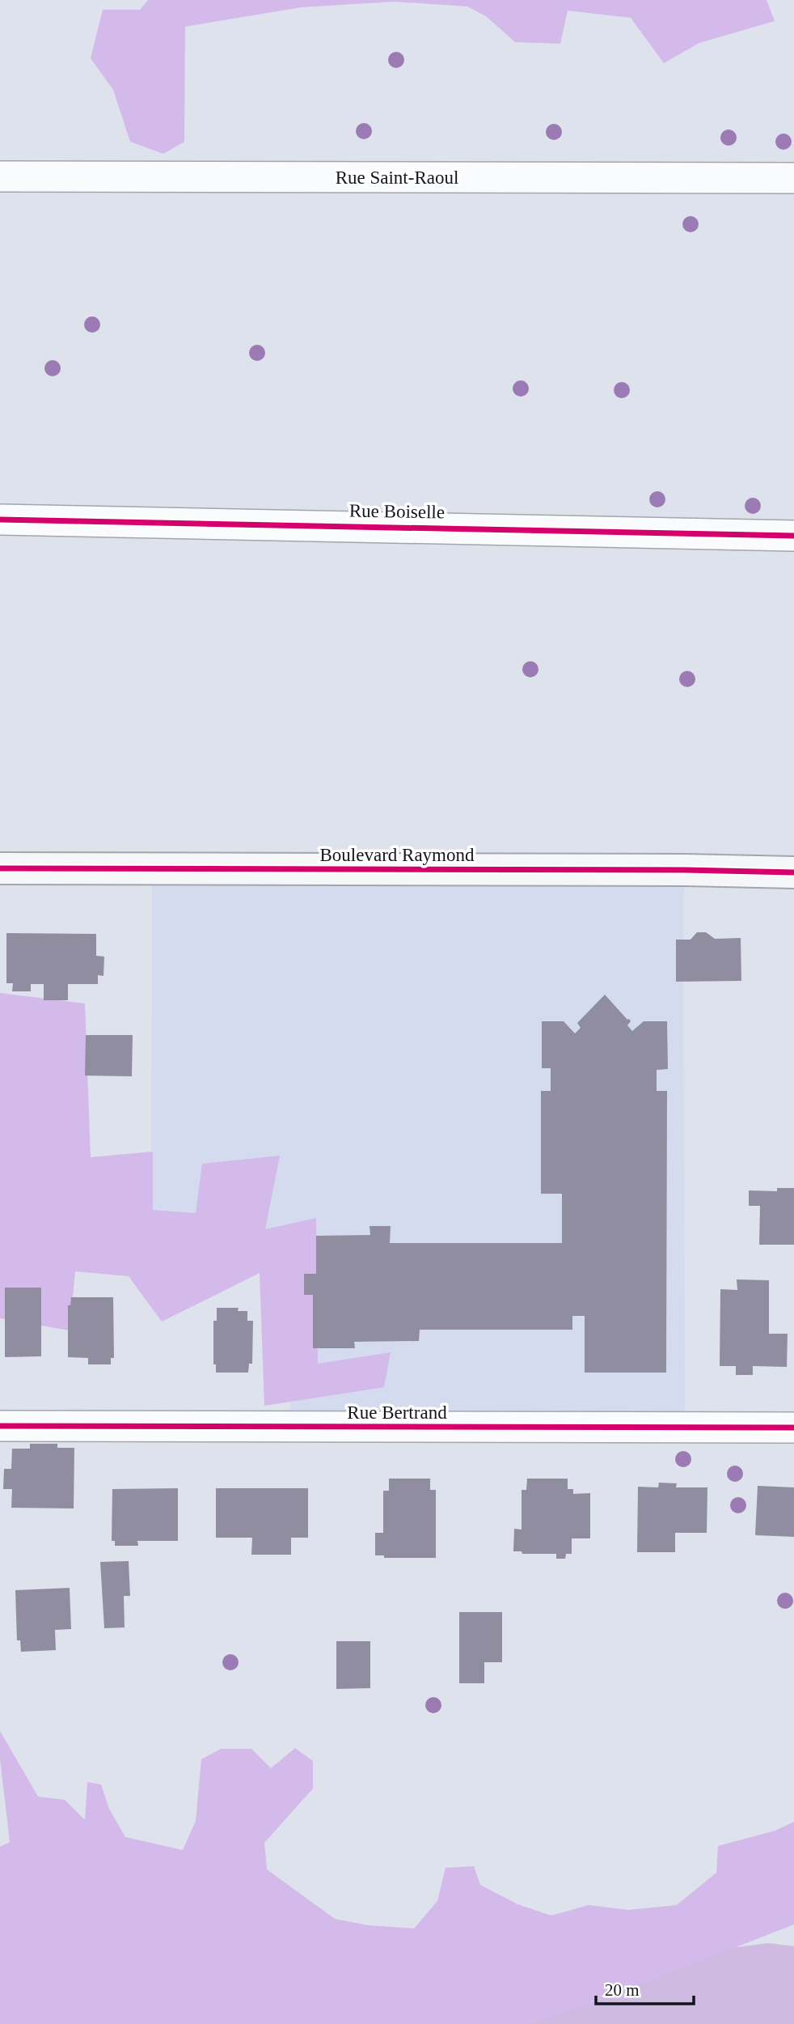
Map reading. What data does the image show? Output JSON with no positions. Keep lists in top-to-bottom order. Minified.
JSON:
{"streets":{"street":["Rue Saint-Raoul","Rue Boiselle","Boulevard Raymond","Rue Bertrand"]},"scale_bar":"20 m"}
